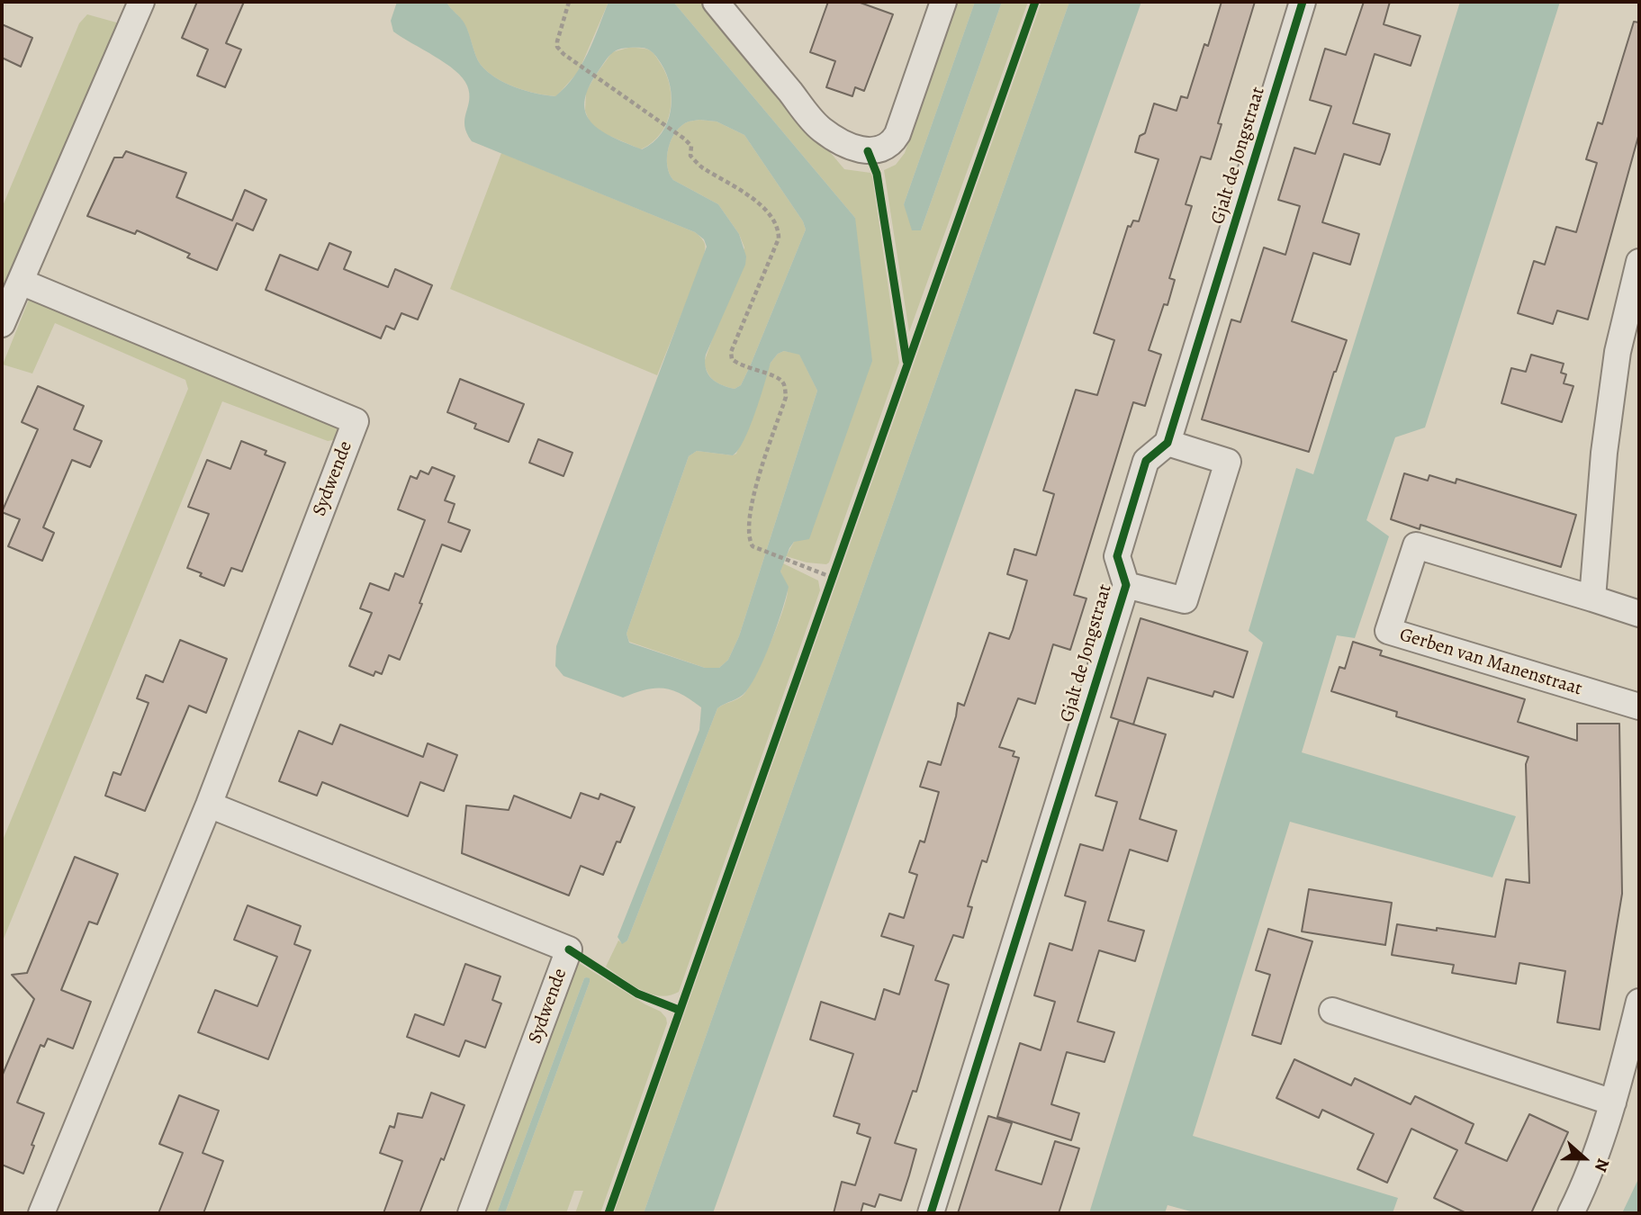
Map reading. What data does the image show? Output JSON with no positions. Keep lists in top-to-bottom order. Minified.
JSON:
{"streets":{"street":["Gjalt de Jongstraat","Sydwende","Gerben van Manenstraat"]},"north":"right"}
